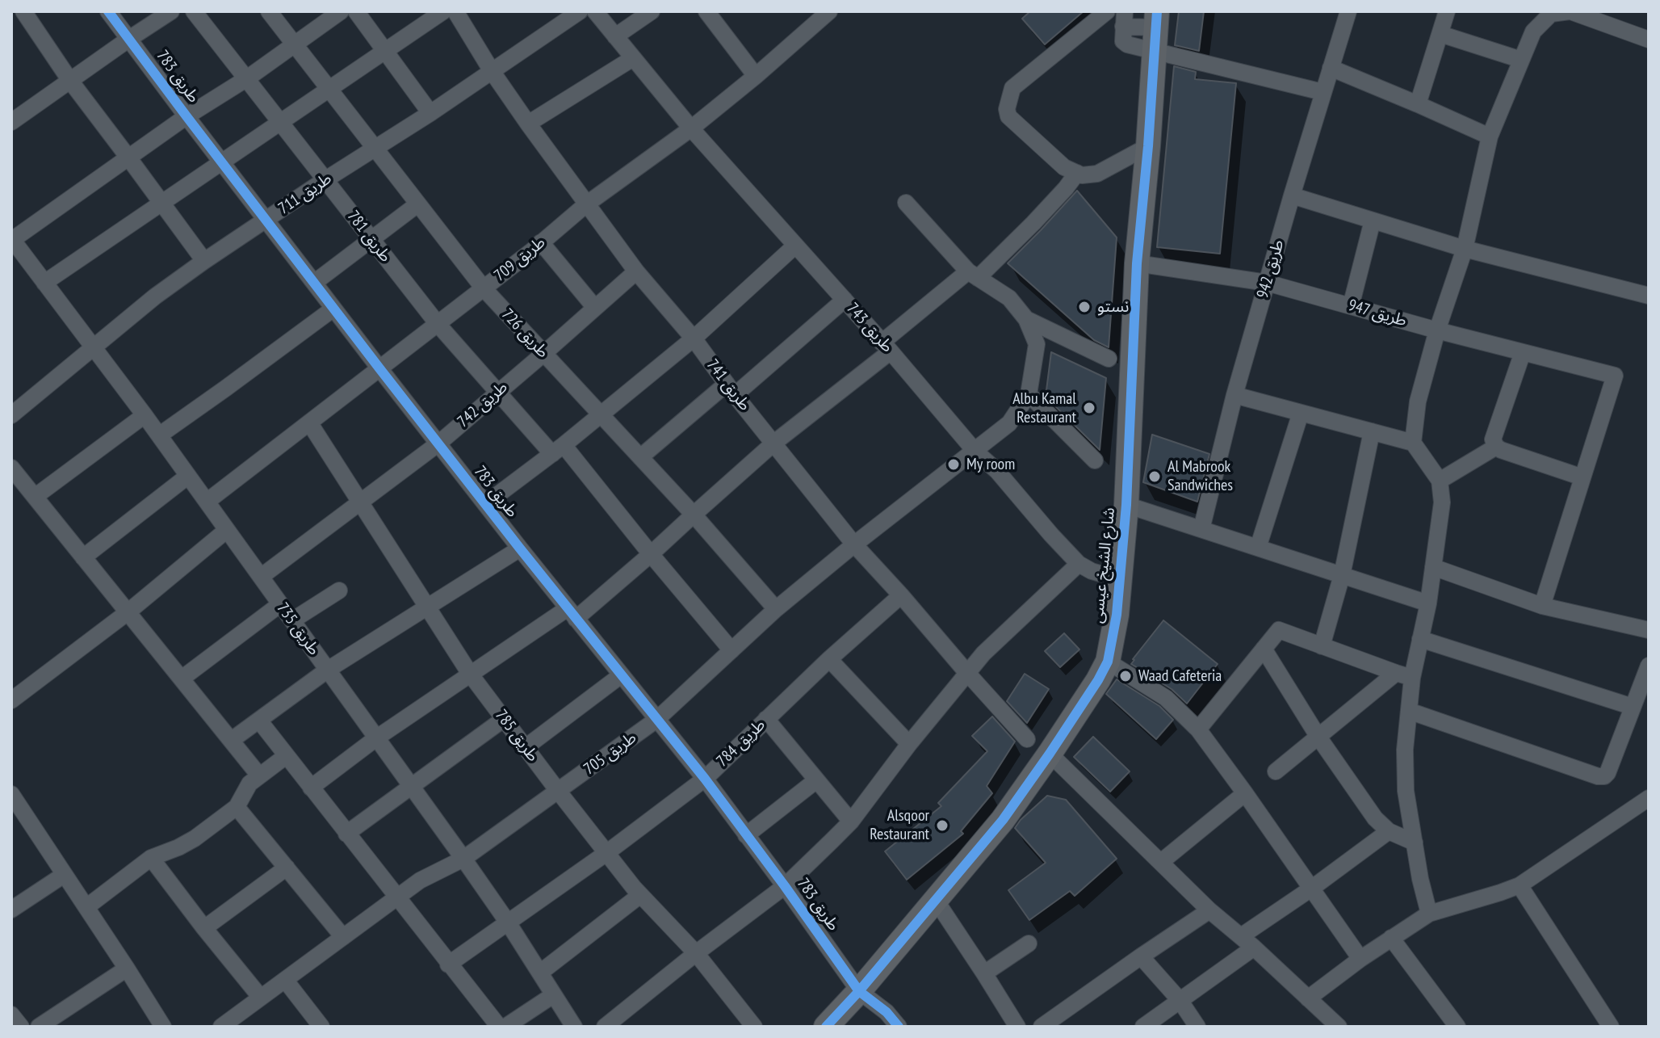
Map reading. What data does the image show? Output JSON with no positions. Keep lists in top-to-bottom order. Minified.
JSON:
{"streets":{"street":["طريق 783","طريق 711","طريق 781","طريق 709","طريق 942","طريق 947","طريق 743","طريق 726","طريق 741","طريق 742","شارع الشيخ عيسى","طريق 735","طريق 785","طريق 784","طريق 705"]},"crossings":[["طريق 783","طريق 711"],["طريق 783","طريق 709"],["طريق 783","طريق 742"],["طريق 783","شارع الشيخ عيسى"],["طريق 783","طريق 784"],["طريق 783","طريق 705"],["طريق 711","طريق 781"],["طريق 711","طريق 726"],["طريق 711","طريق 741"],["طريق 711","طريق 735"],["طريق 781","طريق 709"],["طريق 781","طريق 742"],["طريق 781","طريق 705"],["طريق 709","طريق 743"],["طريق 709","طريق 726"],["طريق 709","طريق 741"],["طريق 709","طريق 735"],["طريق 709","طريق 785"],["طريق 942","طريق 947"],["طريق 947","شارع الشيخ عيسى"],["طريق 743","شارع الشيخ عيسى"],["طريق 743","طريق 705"],["طريق 726","طريق 742"],["طريق 726","طريق 705"],["طريق 741","طريق 742"],["طريق 741","طريق 784"],["طريق 741","طريق 705"],["طريق 742","طريق 735"],["طريق 742","طريق 785"],["طريق 735","طريق 784"],["طريق 735","طريق 705"],["طريق 785","طريق 784"],["طريق 785","طريق 705"]],"places":["نستو","Albu Kamal Restaurant","My room","Al Mabrook Sandwiches","Waad Cafeteria","Alsqoor Restaurant"]}
